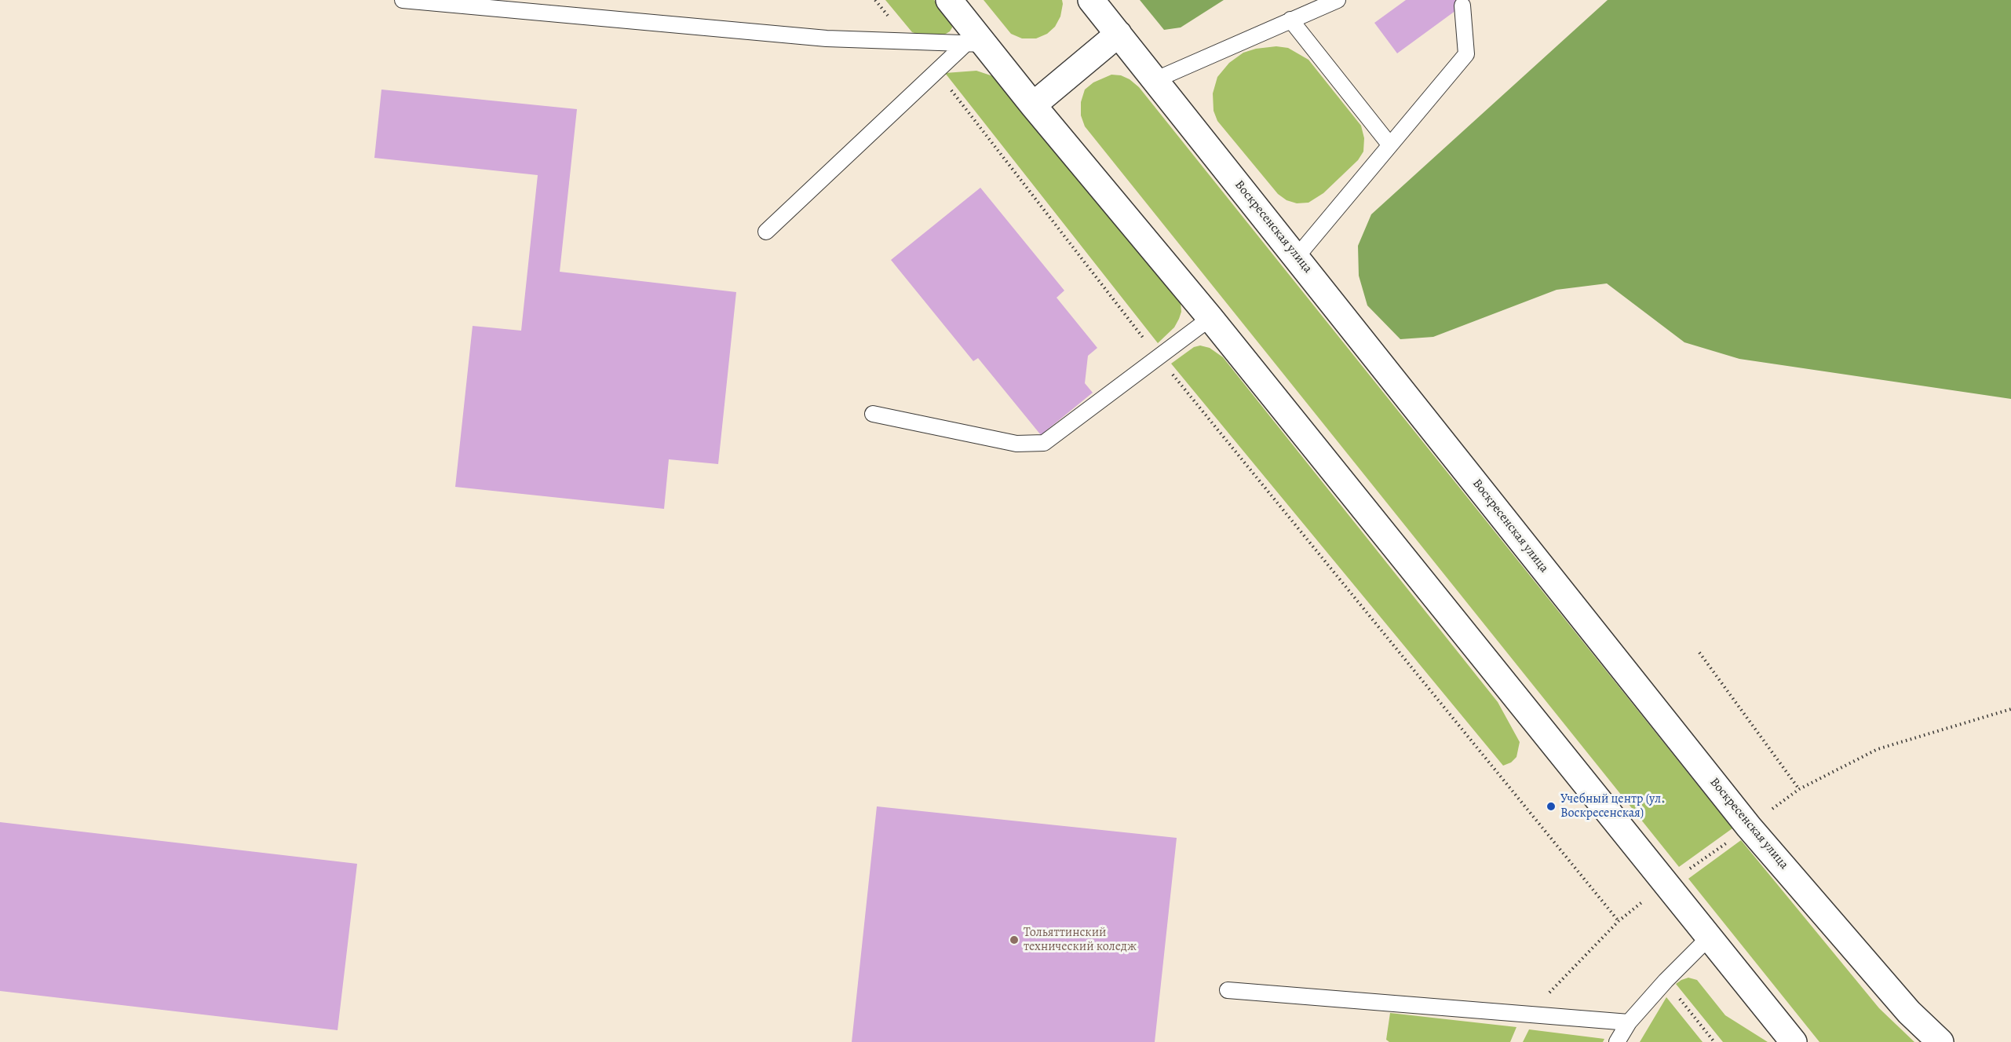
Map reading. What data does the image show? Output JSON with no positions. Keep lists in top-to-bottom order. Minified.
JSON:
{"streets":{"main road":["Воскресенская улица"]},"places":["Учебный центр (ул. Воскресенская)","Тольяттинский технический коледж"]}
